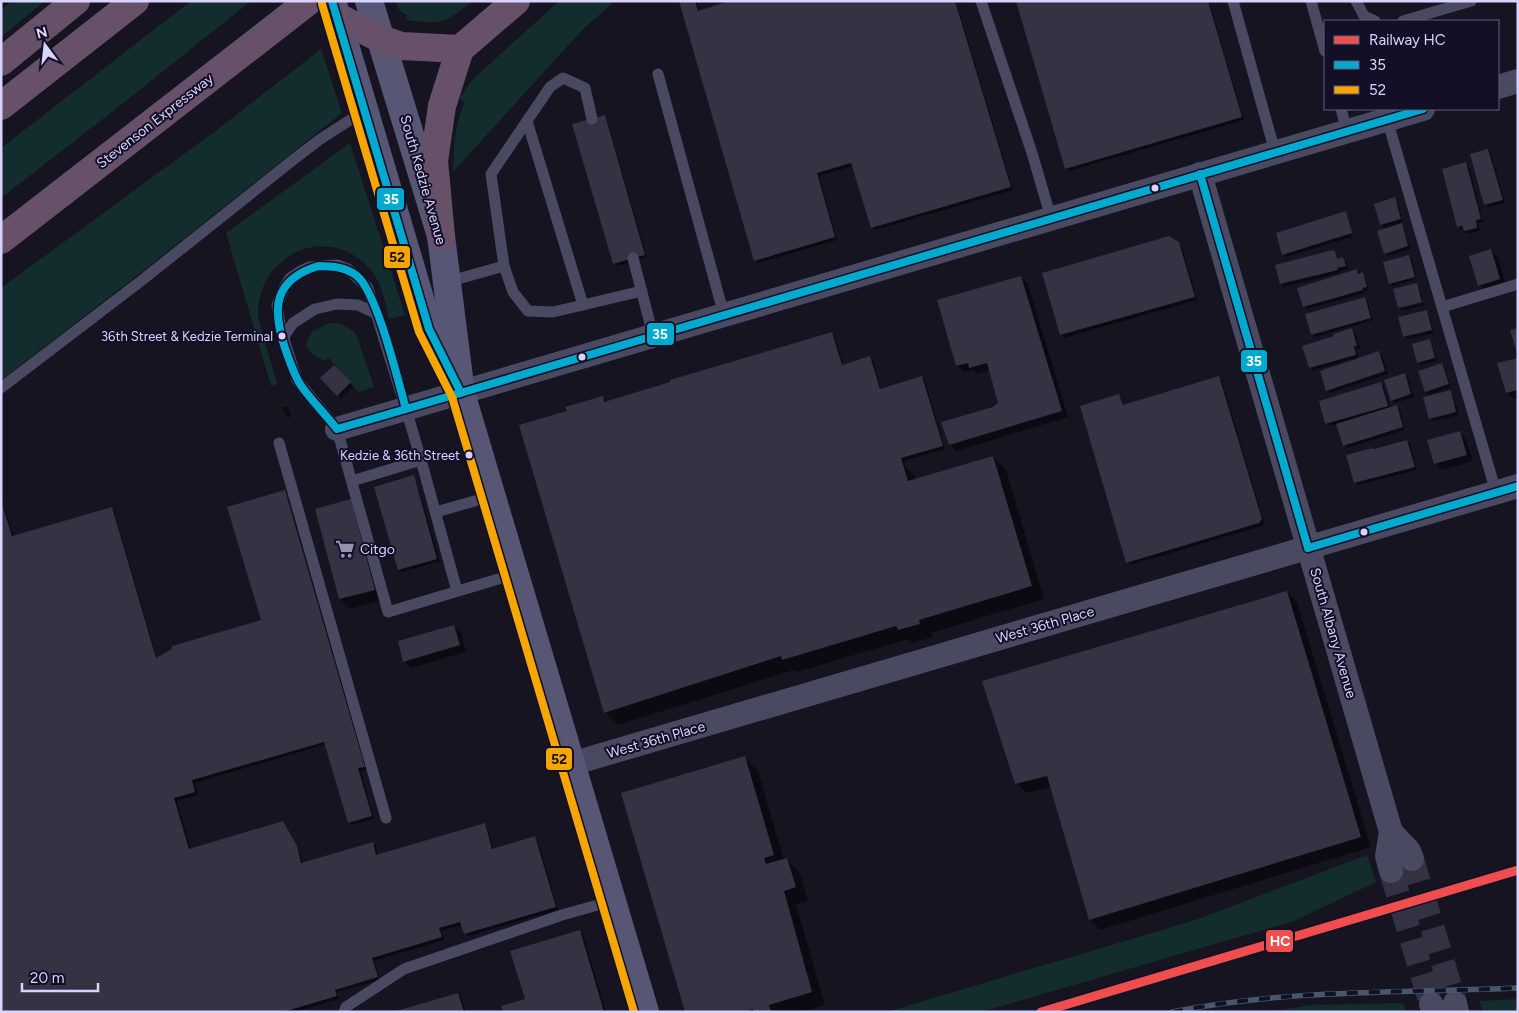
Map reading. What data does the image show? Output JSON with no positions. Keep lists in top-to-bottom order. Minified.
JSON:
{"streets":{"highway":["Stevenson Expressway"],"main road":["South Kedzie Avenue"],"street":["West 36th Place","South Albany Avenue"]},"crossings":[["South Kedzie Avenue","West 36th Place"],["West 36th Place","South Albany Avenue"]],"places":{"other":["36th Street & Kedzie Terminal","Kedzie & 36th Street"],"supermarket":["Citgo"]},"lines":["transit line 35","transit line 52","rail line HC"],"legend":["Railway HC","35","52"],"scale_bar":"20 m","north":"top"}
